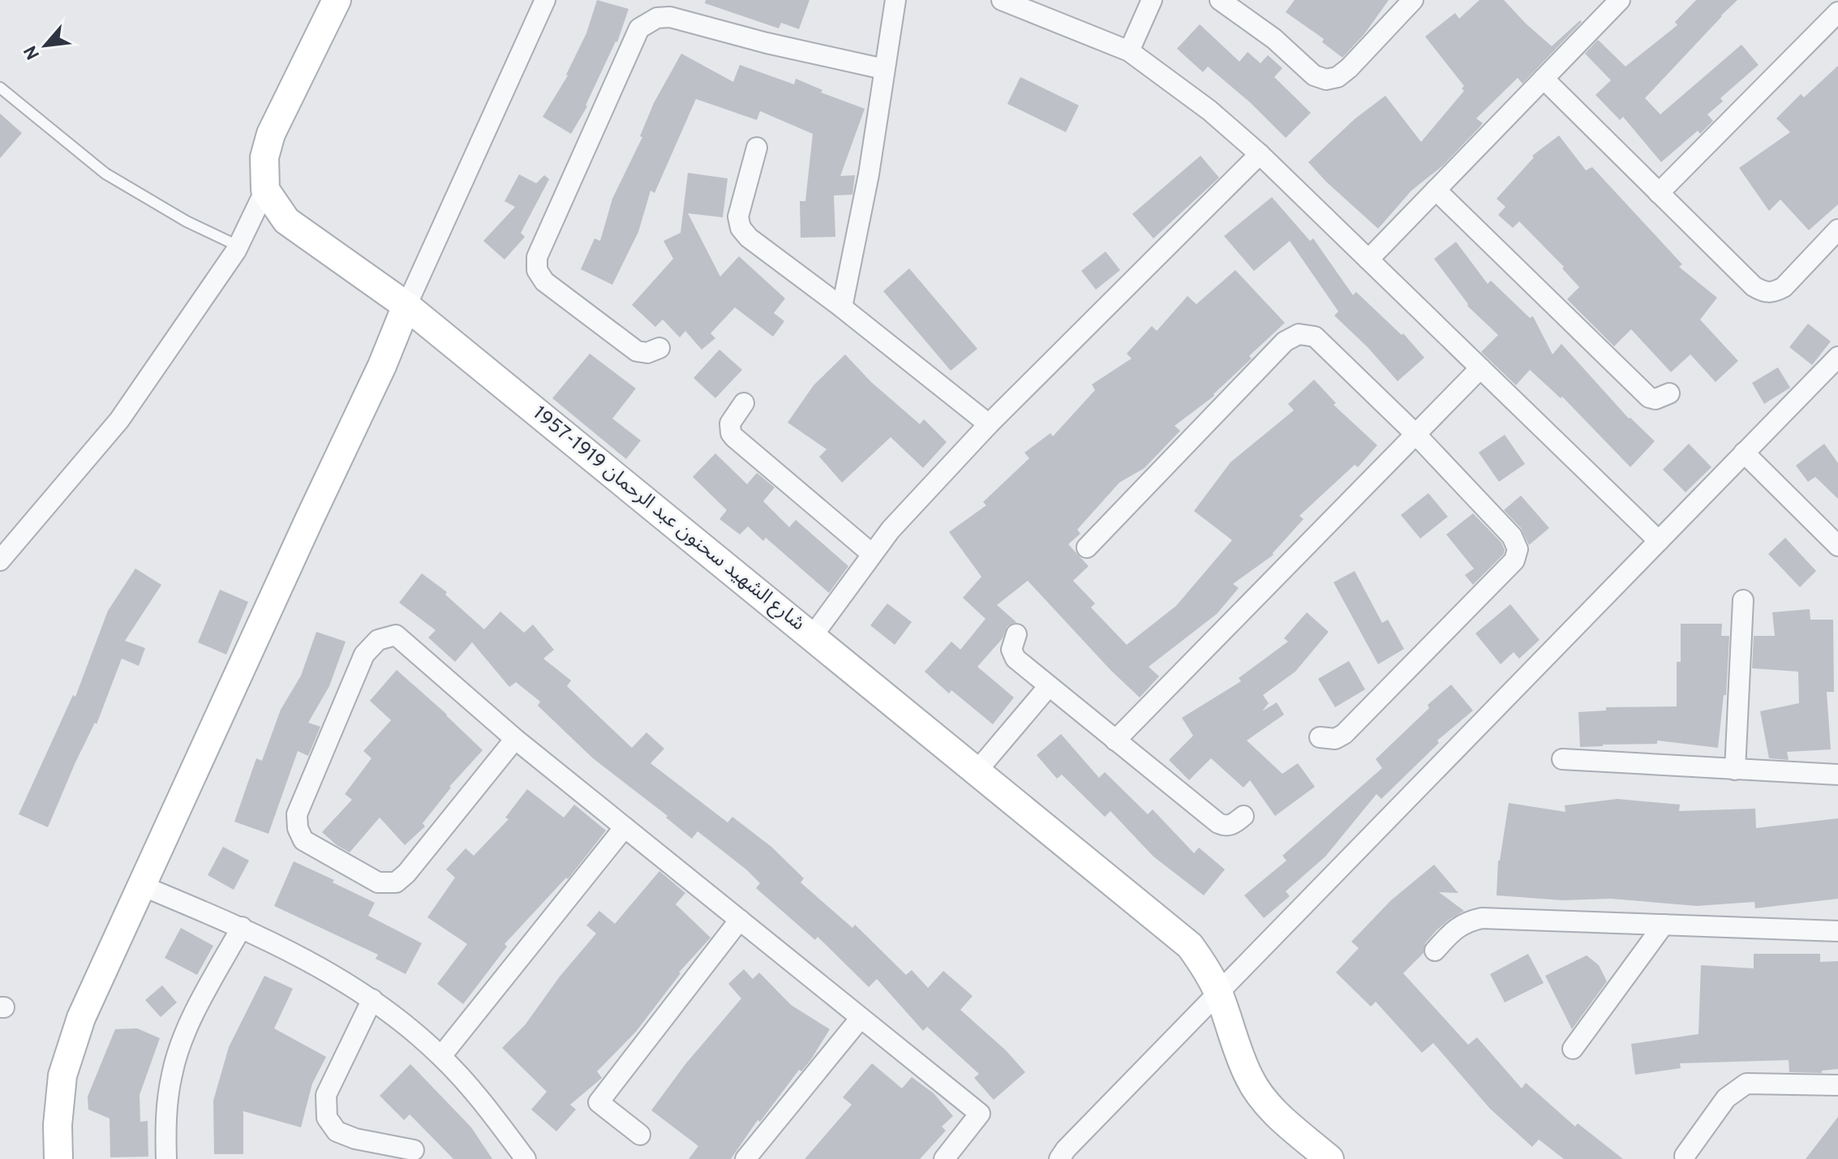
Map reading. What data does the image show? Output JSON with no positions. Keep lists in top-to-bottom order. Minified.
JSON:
{"streets":{"street":["شارع الشهيد سحنون عبد الرحمان 1919-1957"]},"north":"bottom left"}
